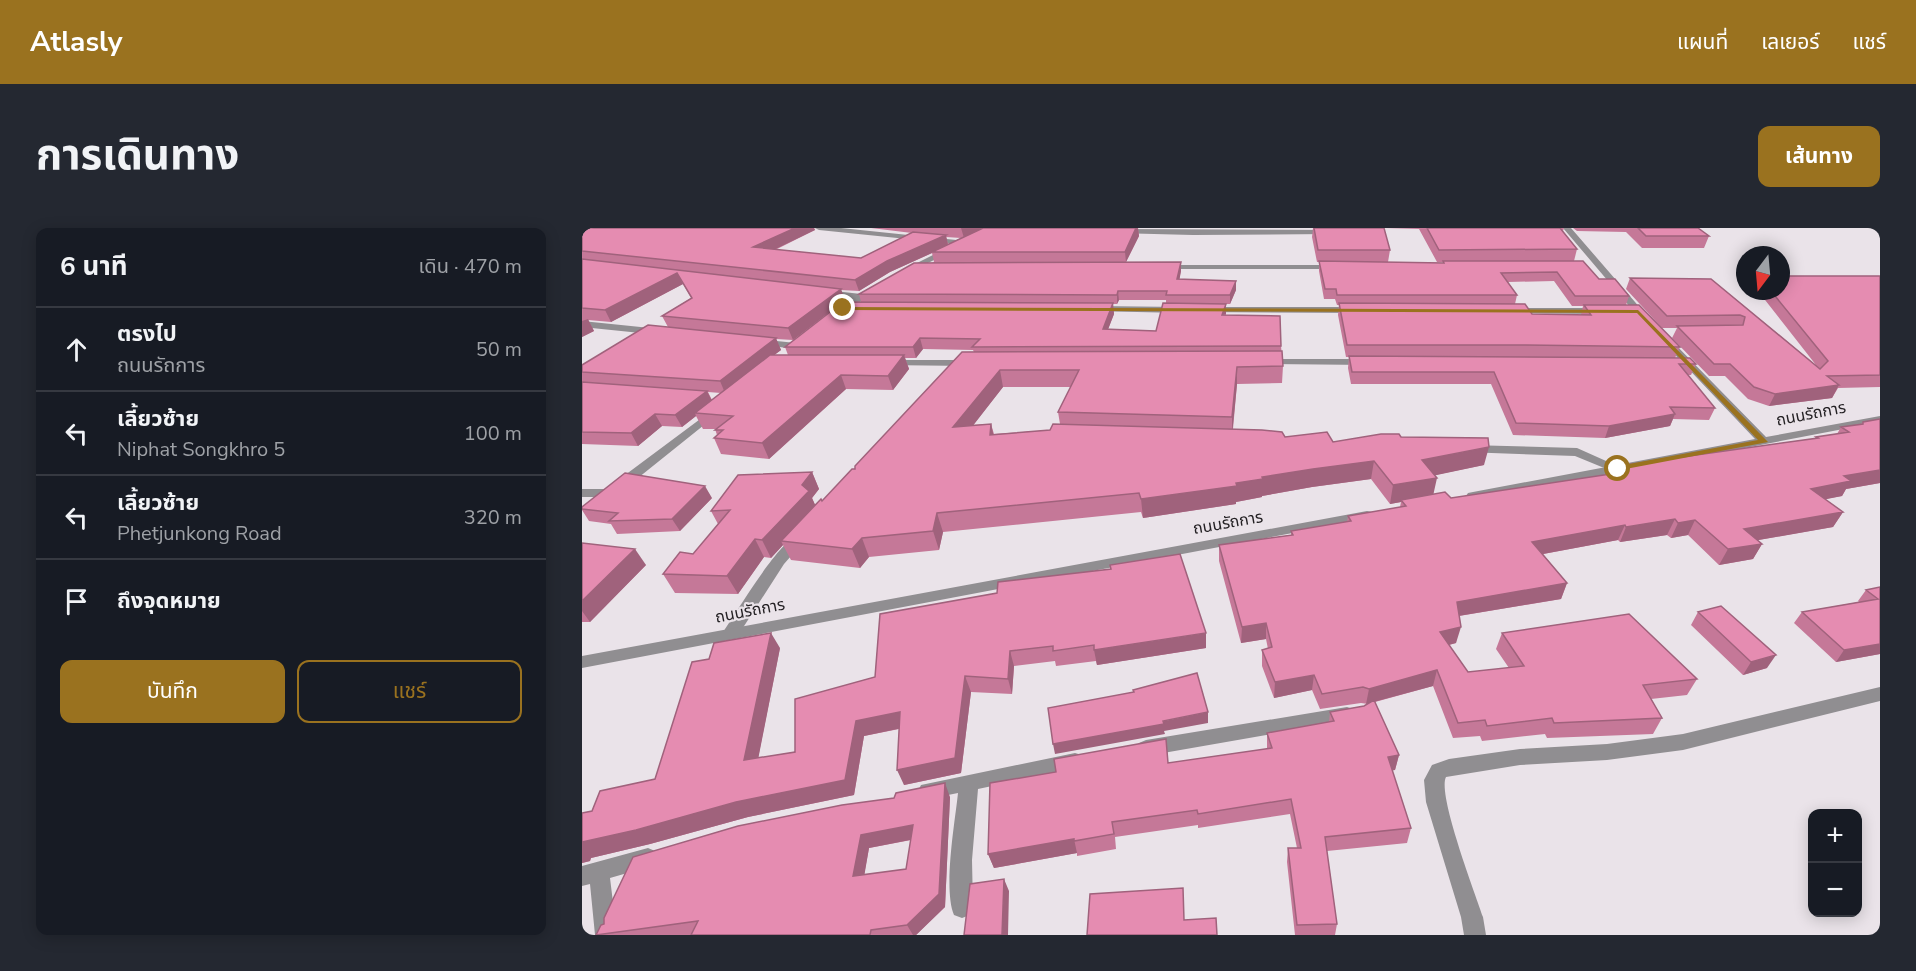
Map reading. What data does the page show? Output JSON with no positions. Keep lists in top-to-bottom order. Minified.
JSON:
{"streets":{"street":["ถนนรัถการ"]},"north":"bottom","page":{"header":"Atlasly","nav":["แผนที่","เลเยอร์","แชร์"],"title":"การเดินทาง","buttons":["เส้นทาง",["บันทึก","แชร์"]],"heading":["6 นาที","เดิน · 470 m"],"list":[["ตรงไป","ถนนรัถการ","50 m"],["เลี้ยวซ้าย","Niphat Songkhro 5","100 m"],["เลี้ยวซ้าย","Phetjunkong Road","320 m"],"ถึงจุดหมาย"],"map_buttons":["+","−"]}}
